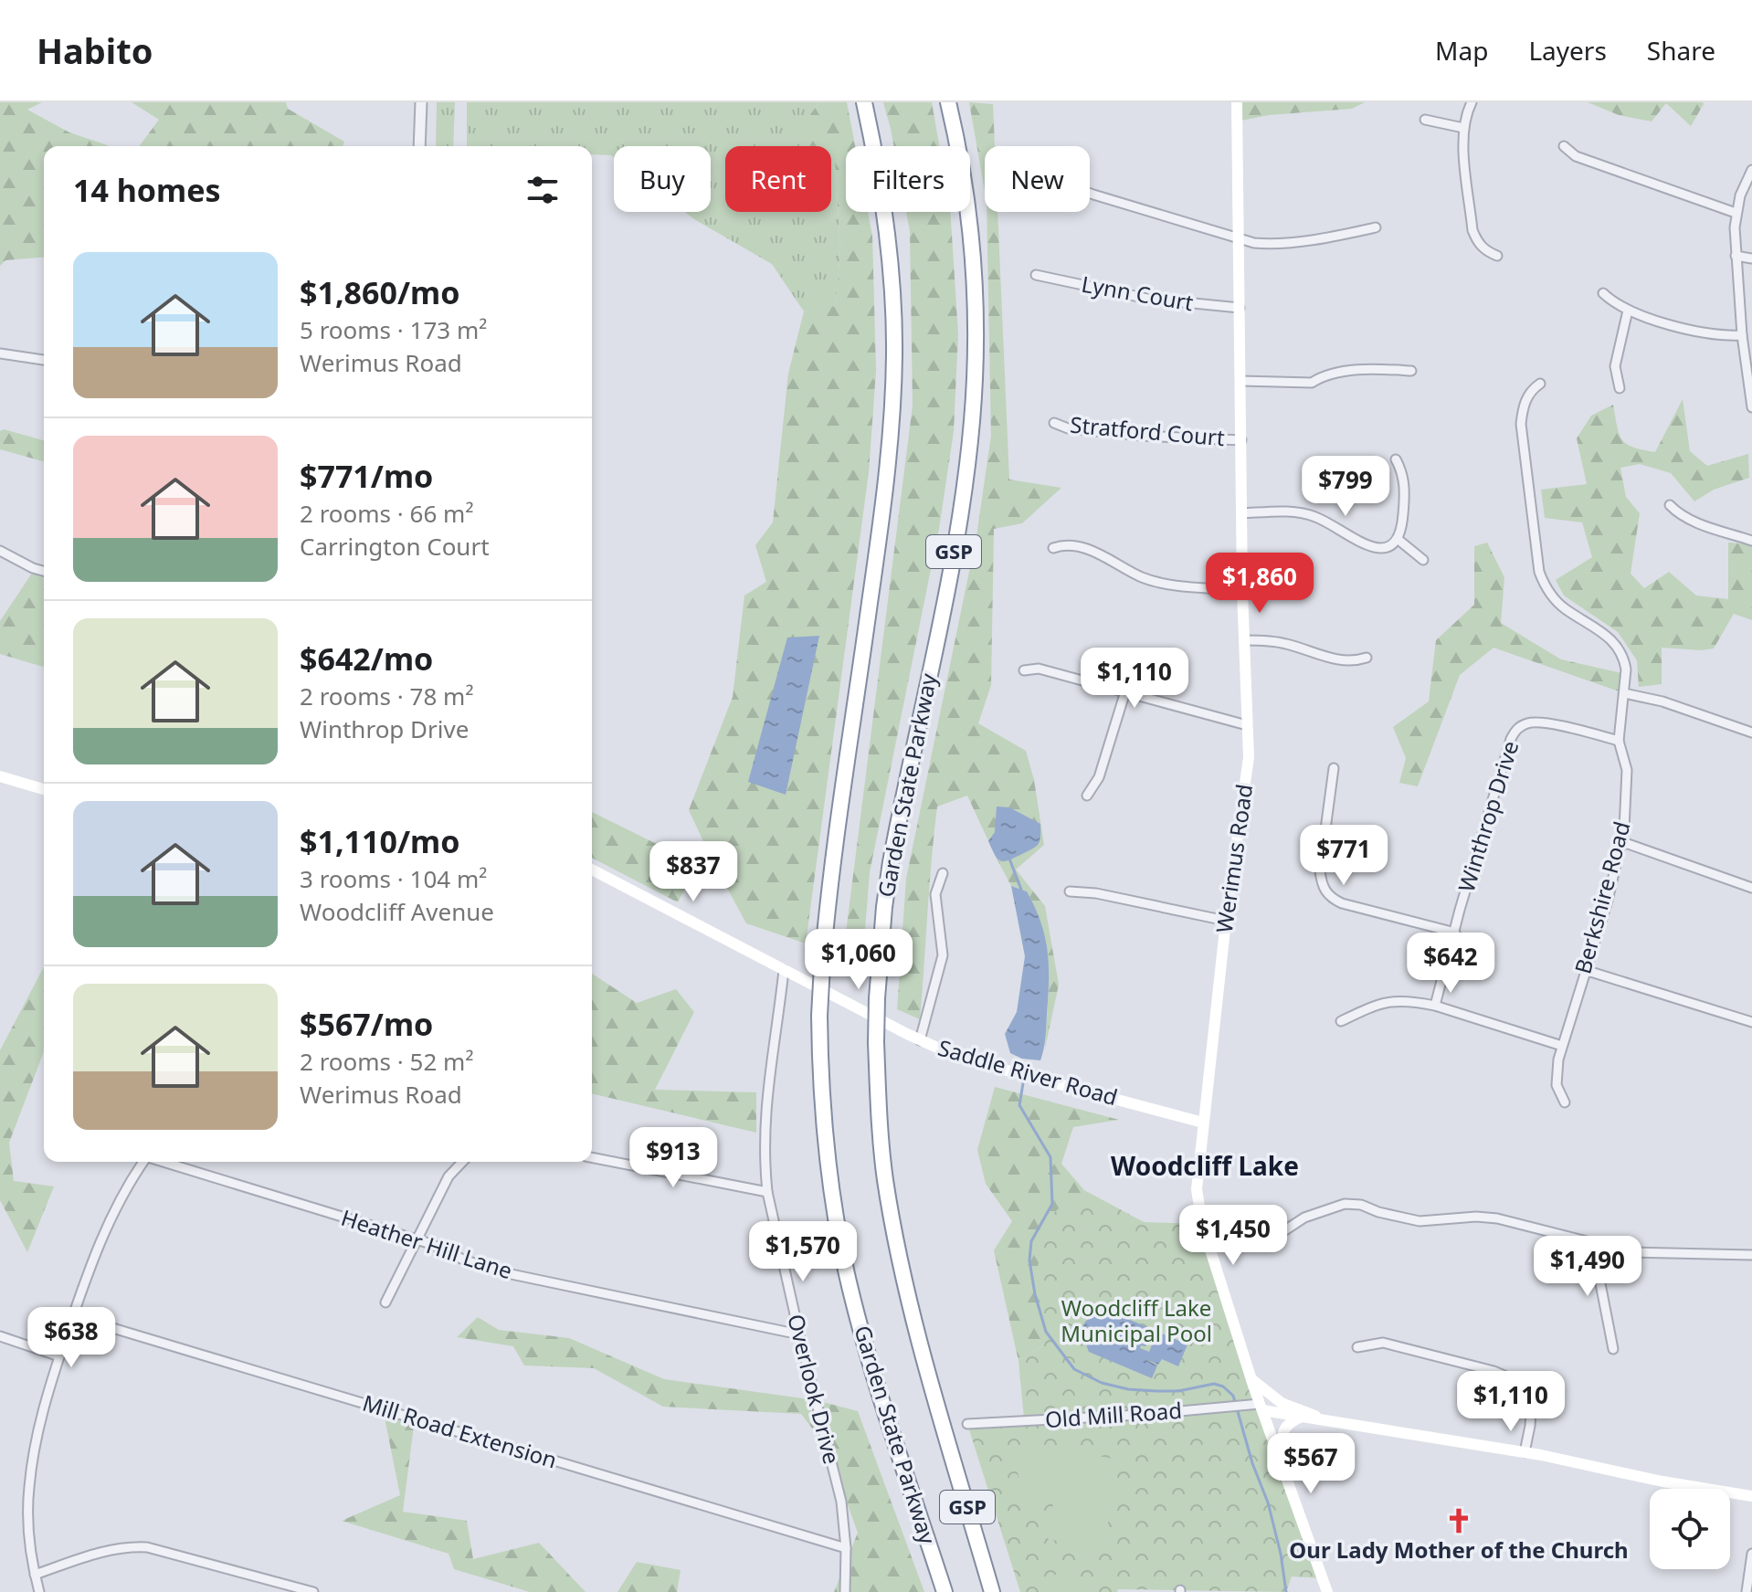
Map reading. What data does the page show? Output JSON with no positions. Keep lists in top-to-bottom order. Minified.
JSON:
{"streets":{"highway":["GSP","Garden State Parkway"],"main road":["Werimus Road","Saddle River Road"],"street":["Lynn Court","Stratford Court","Winthrop Drive","Berkshire Road","Heather Hill Lane","Overlook Drive","Old Mill Road","Mill Road Extension"]},"crossings":[["Lynn Court","Werimus Road"],["Stratford Court","Werimus Road"],["Winthrop Drive","Berkshire Road"],["Werimus Road","Saddle River Road"],["Werimus Road","Old Mill Road"],["Saddle River Road","Overlook Drive"],["Heather Hill Lane","Overlook Drive"],["Overlook Drive","Mill Road Extension"]],"districts":["Woodcliff Lake"],"parks":["Woodcliff Lake Municipal Pool"],"places":{"church":["Our Lady Mother of the Church"]},"page":{"header":"Habito","nav":["Map","Layers","Share"],"chip":["Buy","Rent","Filters","New"],"heading":"14 homes","list":[{"name":"$1,860/mo","note":"5 rooms · 173 m² · Werimus Road"},{"name":"$771/mo","note":"2 rooms · 66 m² · Carrington Court"},{"name":"$642/mo","note":"2 rooms · 78 m² · Winthrop Drive"},{"name":"$1,110/mo","note":"3 rooms · 104 m² · Woodcliff Avenue"},{"name":"$567/mo","note":"2 rooms · 52 m² · Werimus Road"}],"price":["$799","$1,860","$1,110","$771","$837","$1,060","$642","$913","$1,450","$1,570","$1,490","$638","$1,110","$567"]}}
